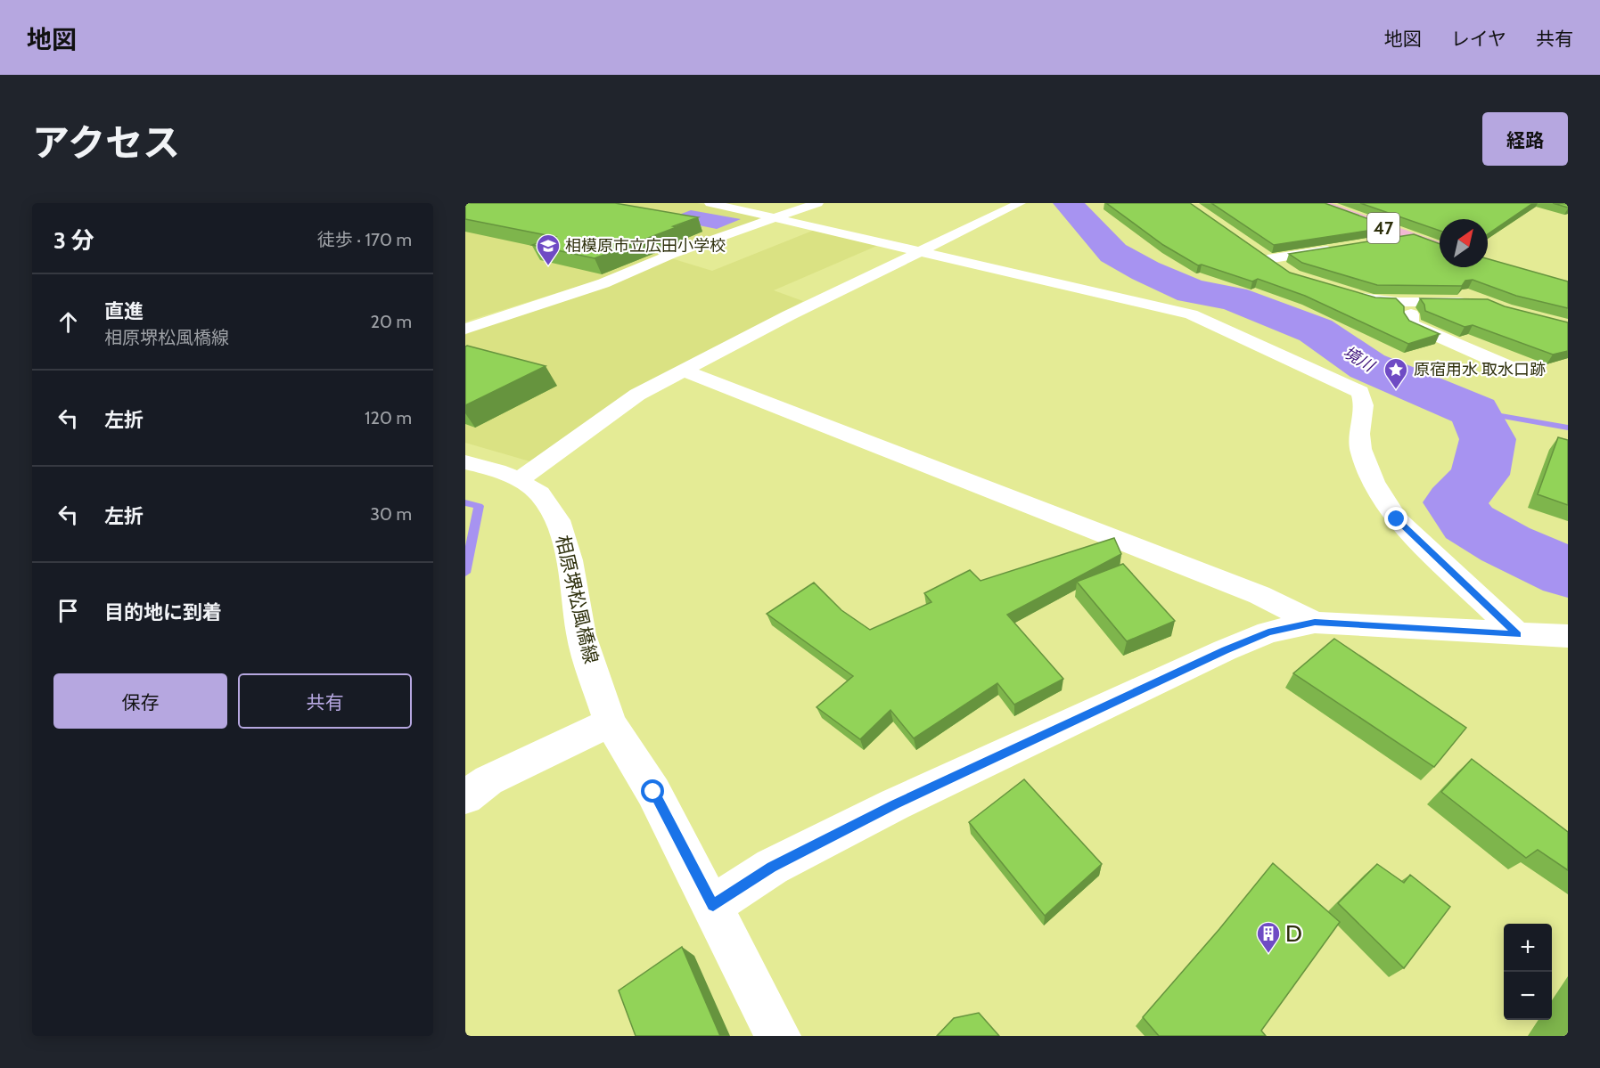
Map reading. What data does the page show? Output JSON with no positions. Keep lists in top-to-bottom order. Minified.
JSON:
{"streets":{"main road":["47"],"street":["相原堺松風橋線"]},"water":["境川"],"places":{"school or university":["相模原市立広田小学校"],"place":["原宿用水 取水口跡"],"building":["D"]},"north":"top right","page":{"header":"地図","nav":["地図","レイヤ","共有"],"title":"アクセス","buttons":["経路",["保存","共有"]],"heading":["3 分","徒歩 · 170 m"],"list":[["直進","相原堺松風橋線","20 m"],["左折","120 m"],["左折","30 m"],"目的地に到着"],"map_buttons":["+","−"]}}
